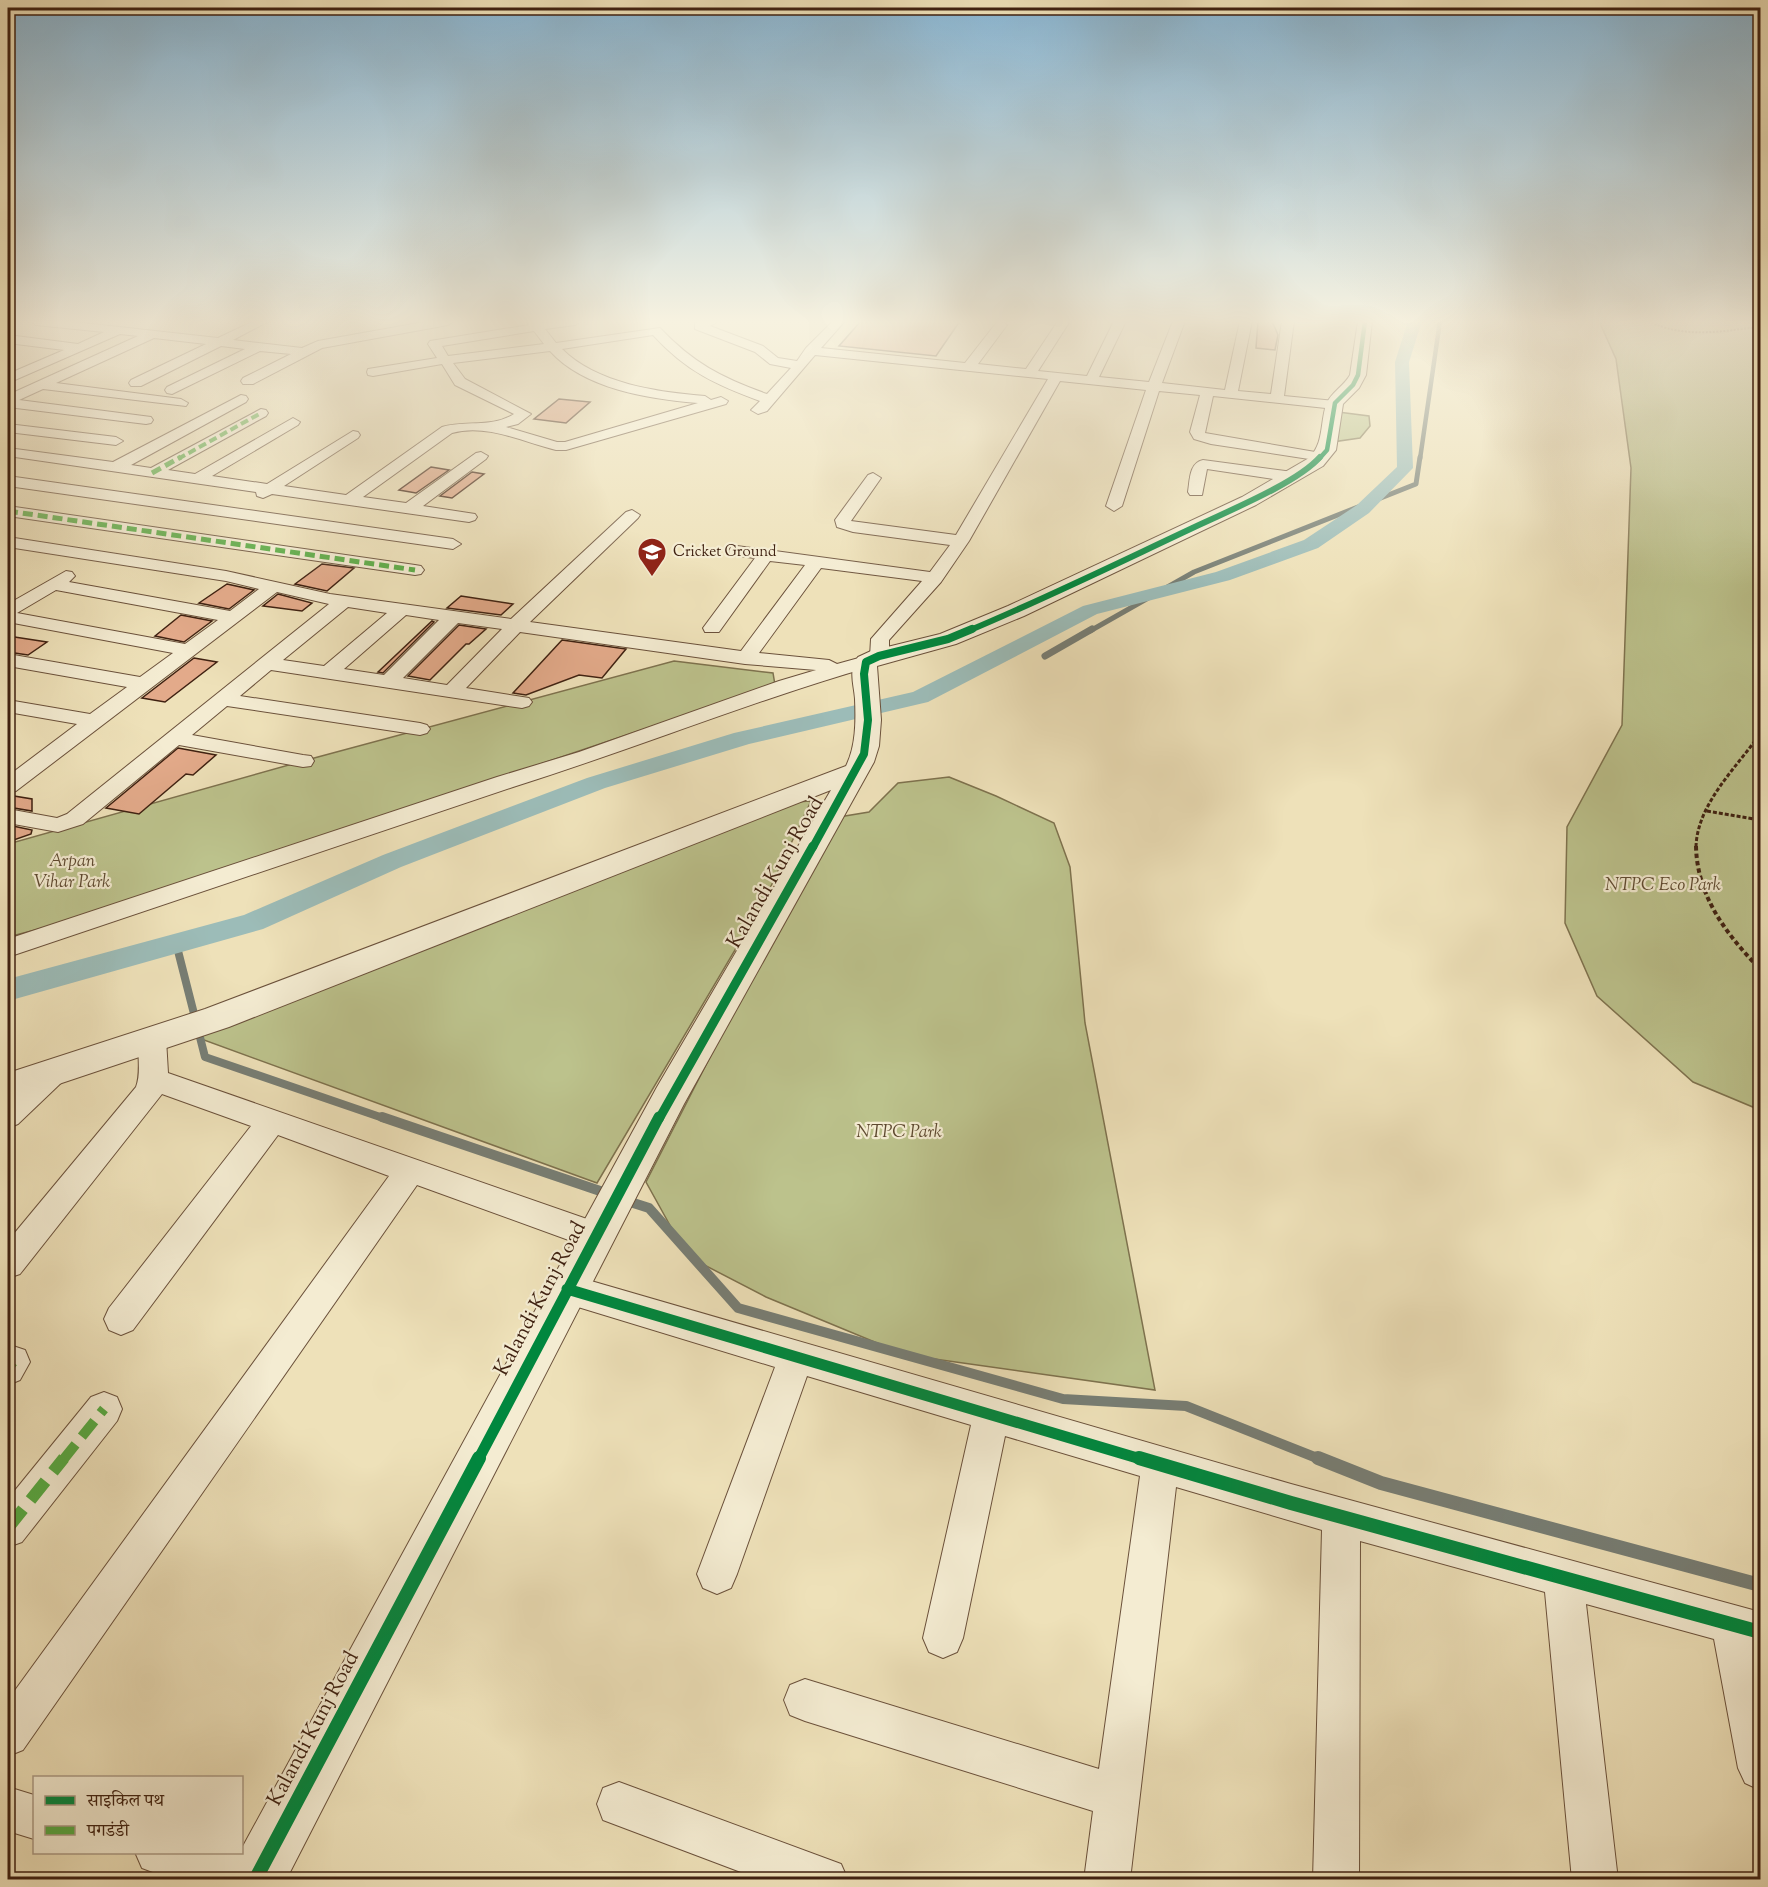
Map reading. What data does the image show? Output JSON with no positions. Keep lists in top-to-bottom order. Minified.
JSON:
{"streets":{"street":["Kalandi Kunj Road"]},"parks":["Arpan Vihar Park","NTPC Eco Park","NTPC Park"],"places":{"school or university":["Cricket Ground"]},"legend":["साइकिल पथ","पगडंडी"]}
